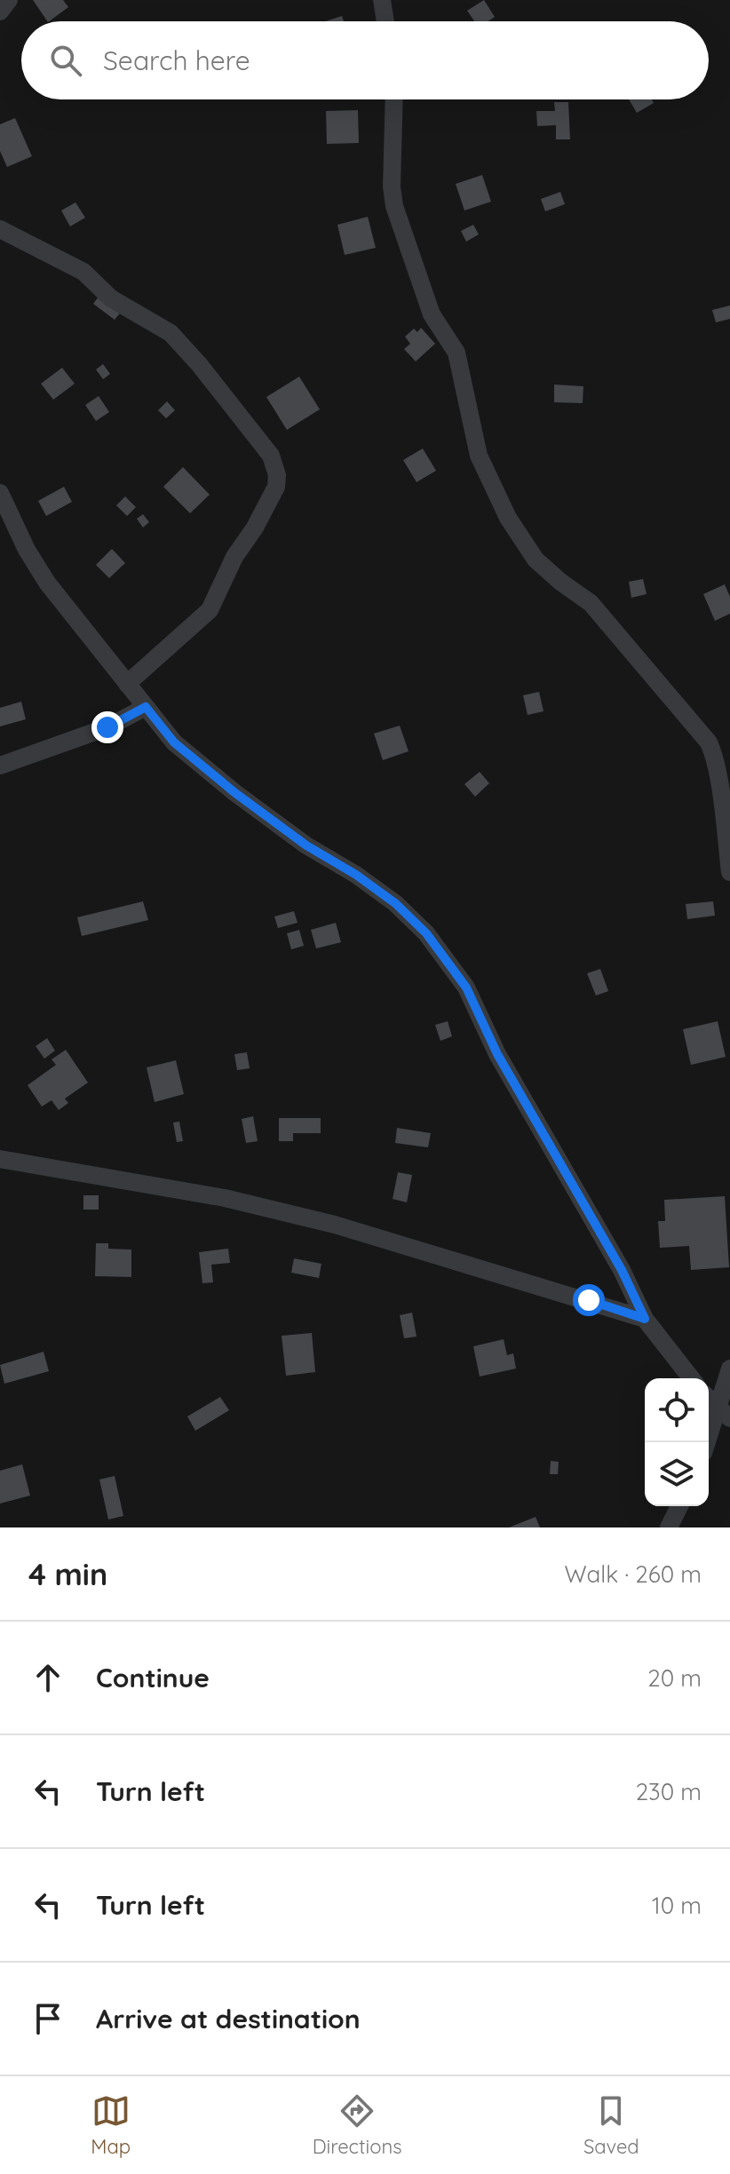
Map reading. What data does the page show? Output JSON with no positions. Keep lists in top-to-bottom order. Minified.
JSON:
{"page":{"search":"Search here","heading":["4 min","Walk · 260 m"],"list":[["Continue","20 m"],["Turn left","230 m"],["Turn left","10 m"],"Arrive at destination"],"nav":["Map","Directions","Saved"]}}
